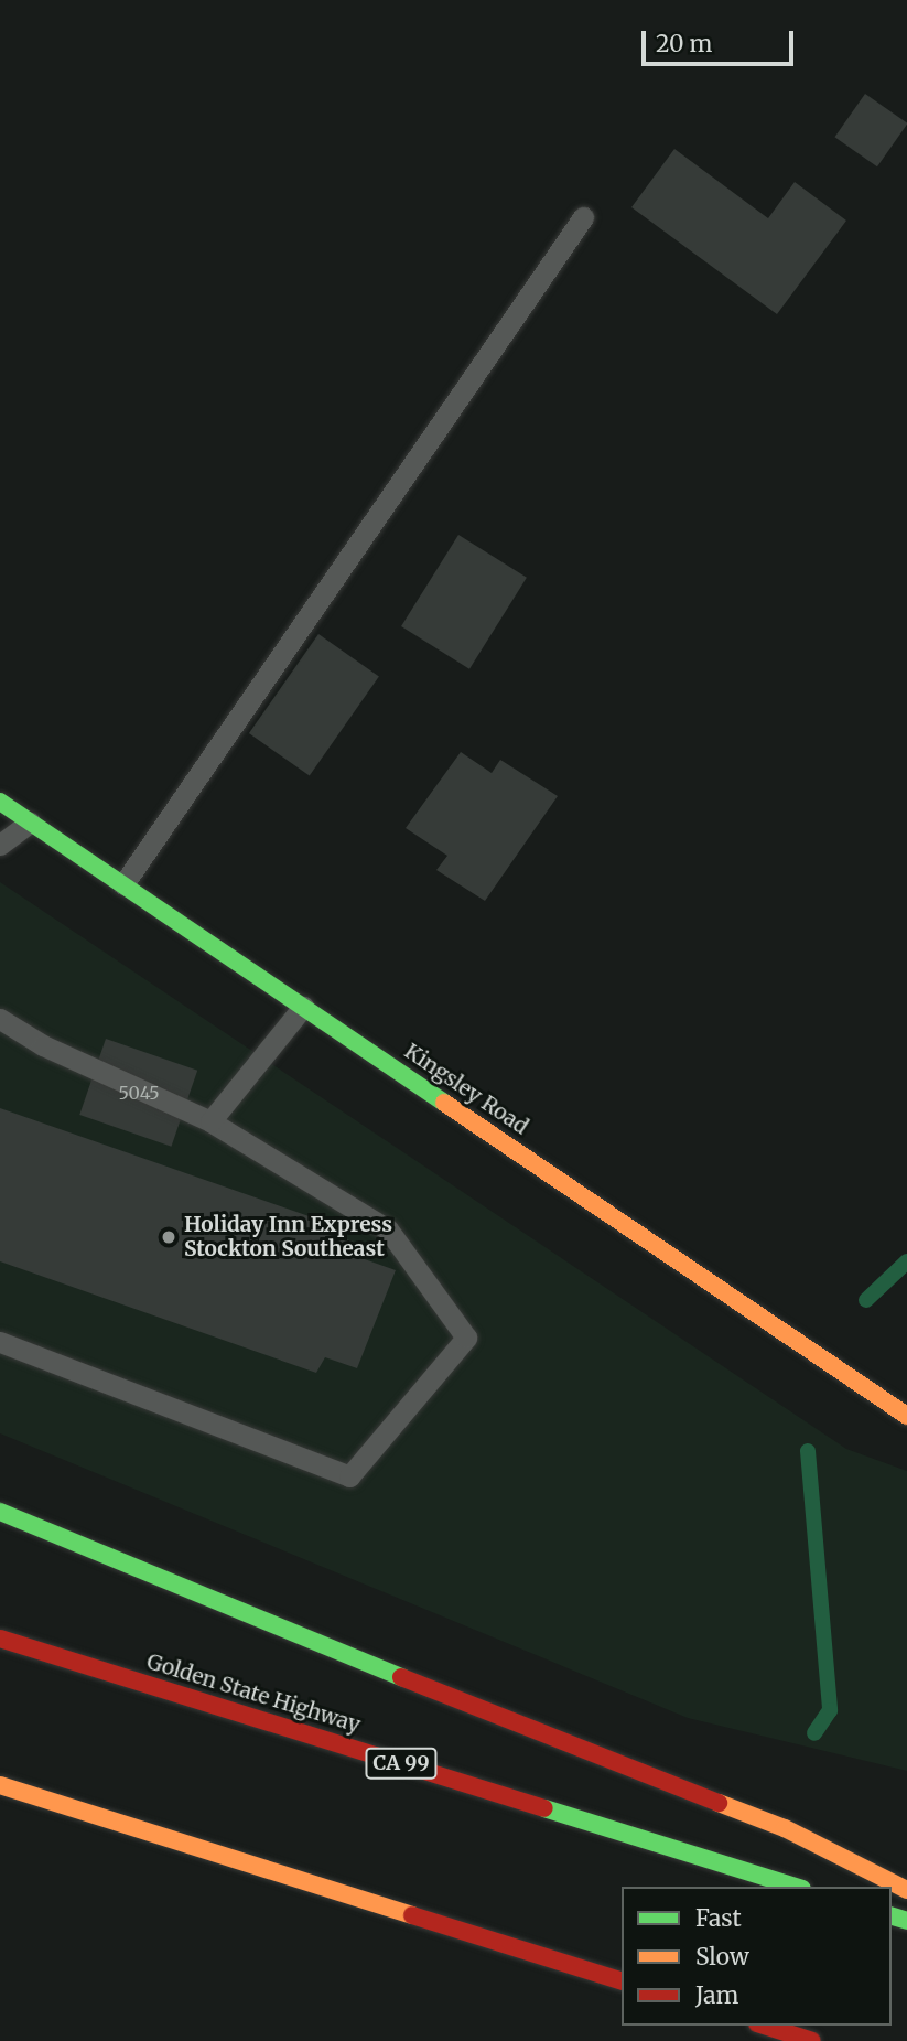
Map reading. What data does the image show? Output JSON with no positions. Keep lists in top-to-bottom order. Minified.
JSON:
{"streets":{"main road":["Kingsley Road","Golden State Highway","CA 99"]},"places":["Holiday Inn Express Stockton Southeast"],"house_numbers":["5045"],"legend":["Fast","Slow","Jam"],"scale_bar":"20 m"}
